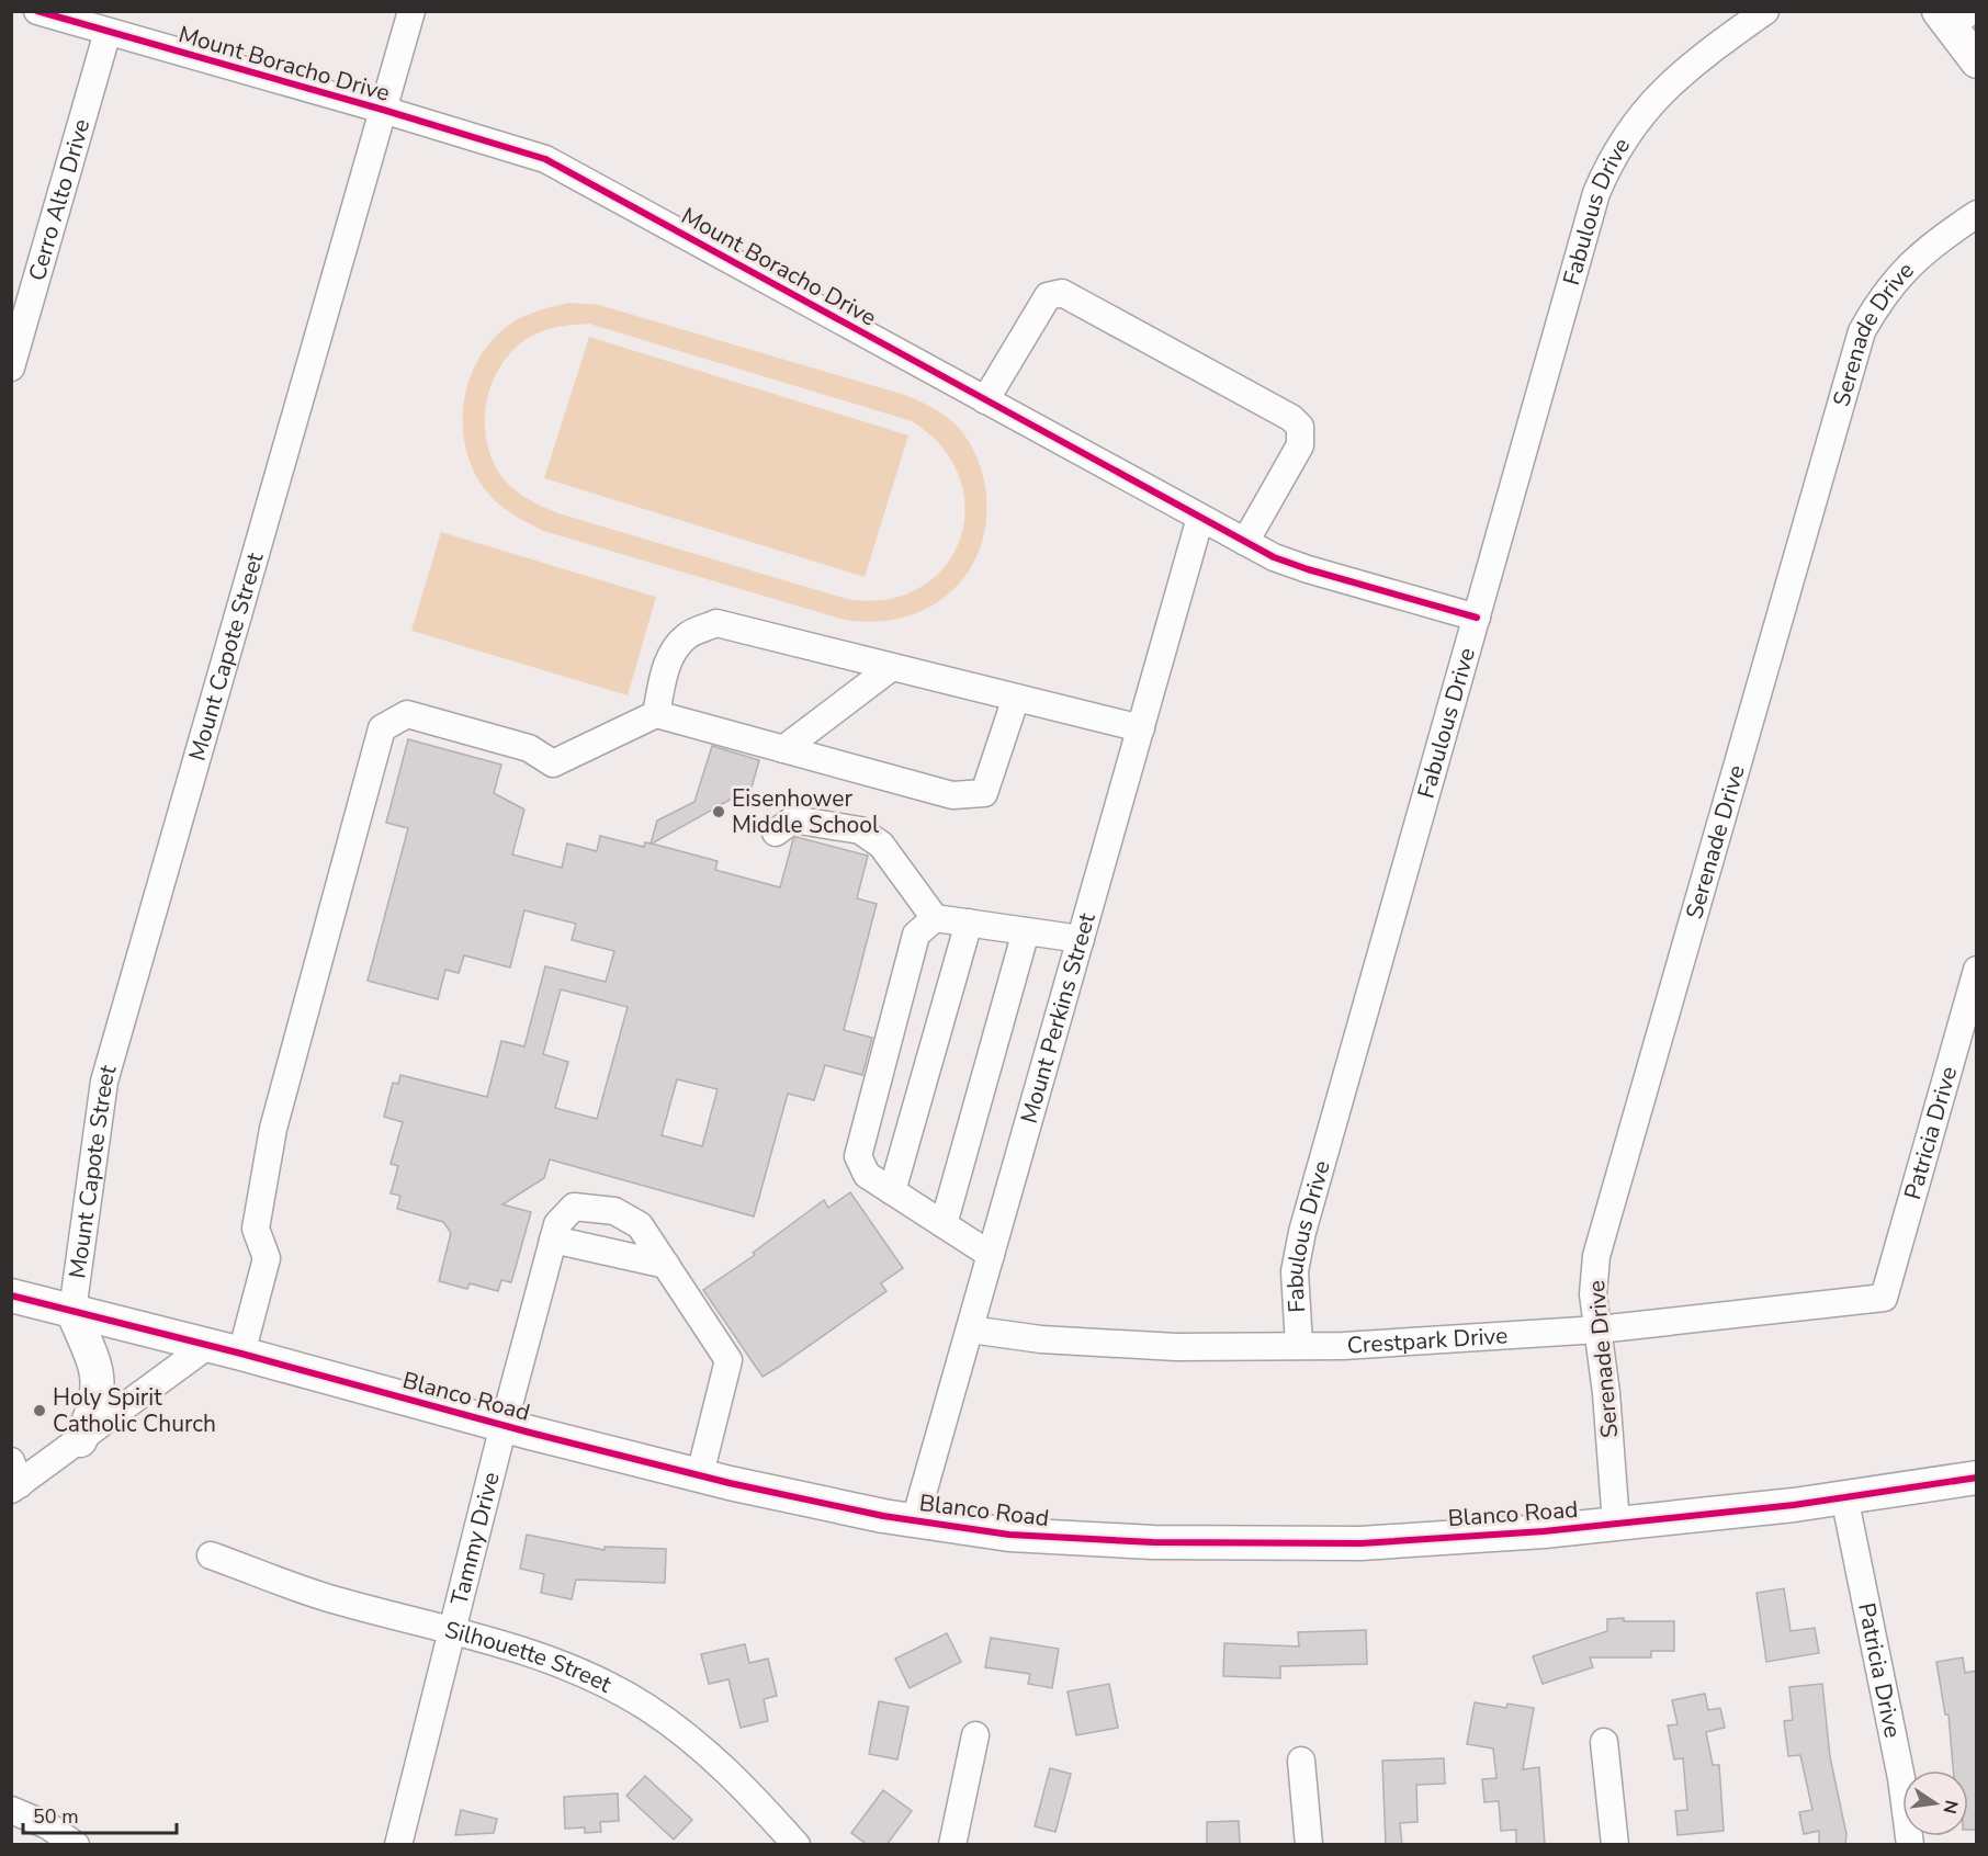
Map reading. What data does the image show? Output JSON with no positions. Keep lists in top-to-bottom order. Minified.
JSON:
{"streets":{"main road":["Blanco Road"],"street":["Mount Boracho Drive","Cerro Alto Drive","Fabulous Drive","Serenade Drive","Mount Capote Street","Mount Perkins Street","Patricia Drive","Crestpark Drive","Tammy Drive","Silhouette Street"]},"crossings":[["Mount Boracho Drive","Cerro Alto Drive"],["Mount Boracho Drive","Fabulous Drive"],["Mount Boracho Drive","Mount Capote Street"],["Mount Boracho Drive","Mount Perkins Street"],["Fabulous Drive","Crestpark Drive"],["Serenade Drive","Crestpark Drive"],["Serenade Drive","Blanco Road"],["Mount Capote Street","Blanco Road"],["Mount Perkins Street","Crestpark Drive"],["Mount Perkins Street","Blanco Road"],["Patricia Drive","Crestpark Drive"],["Patricia Drive","Blanco Road"],["Blanco Road","Tammy Drive"],["Tammy Drive","Silhouette Street"]],"places":["Eisenhower Middle School","Holy Spirit Catholic Church"],"scale_bar":"50 m","north":"right"}
